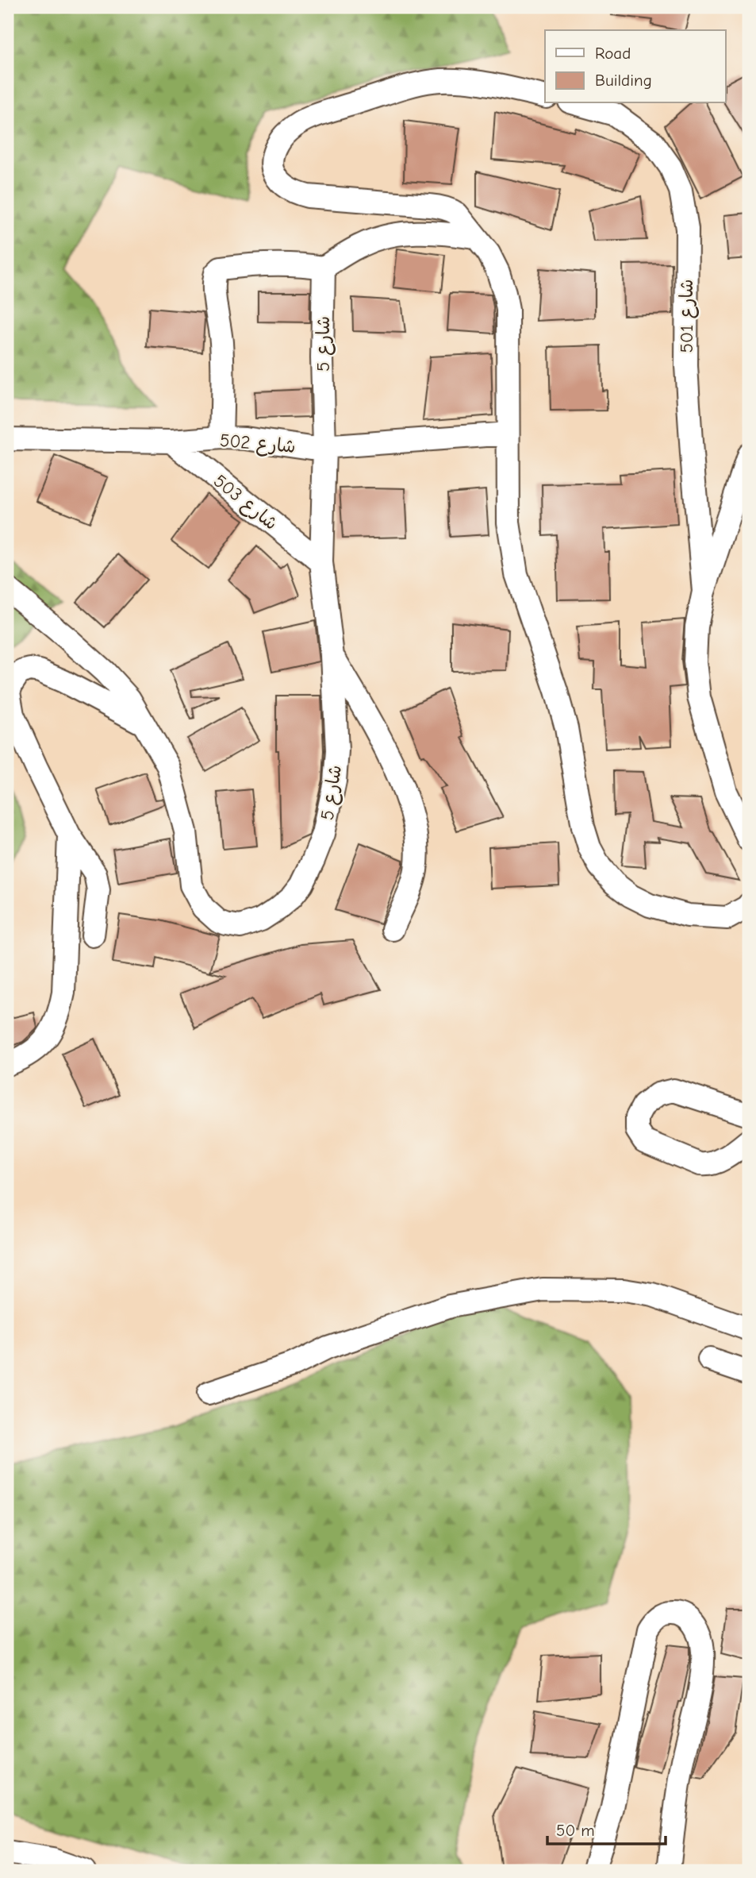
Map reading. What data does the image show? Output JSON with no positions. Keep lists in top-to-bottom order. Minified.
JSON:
{"streets":{"street":["شارع 501","شارع 5","شارع 502","شارع 503"]},"crossings":[["شارع 5","شارع 502"],["شارع 5","شارع 503"],["شارع 502","شارع 503"]],"legend":["Road","Building"],"scale_bar":"50 m"}
